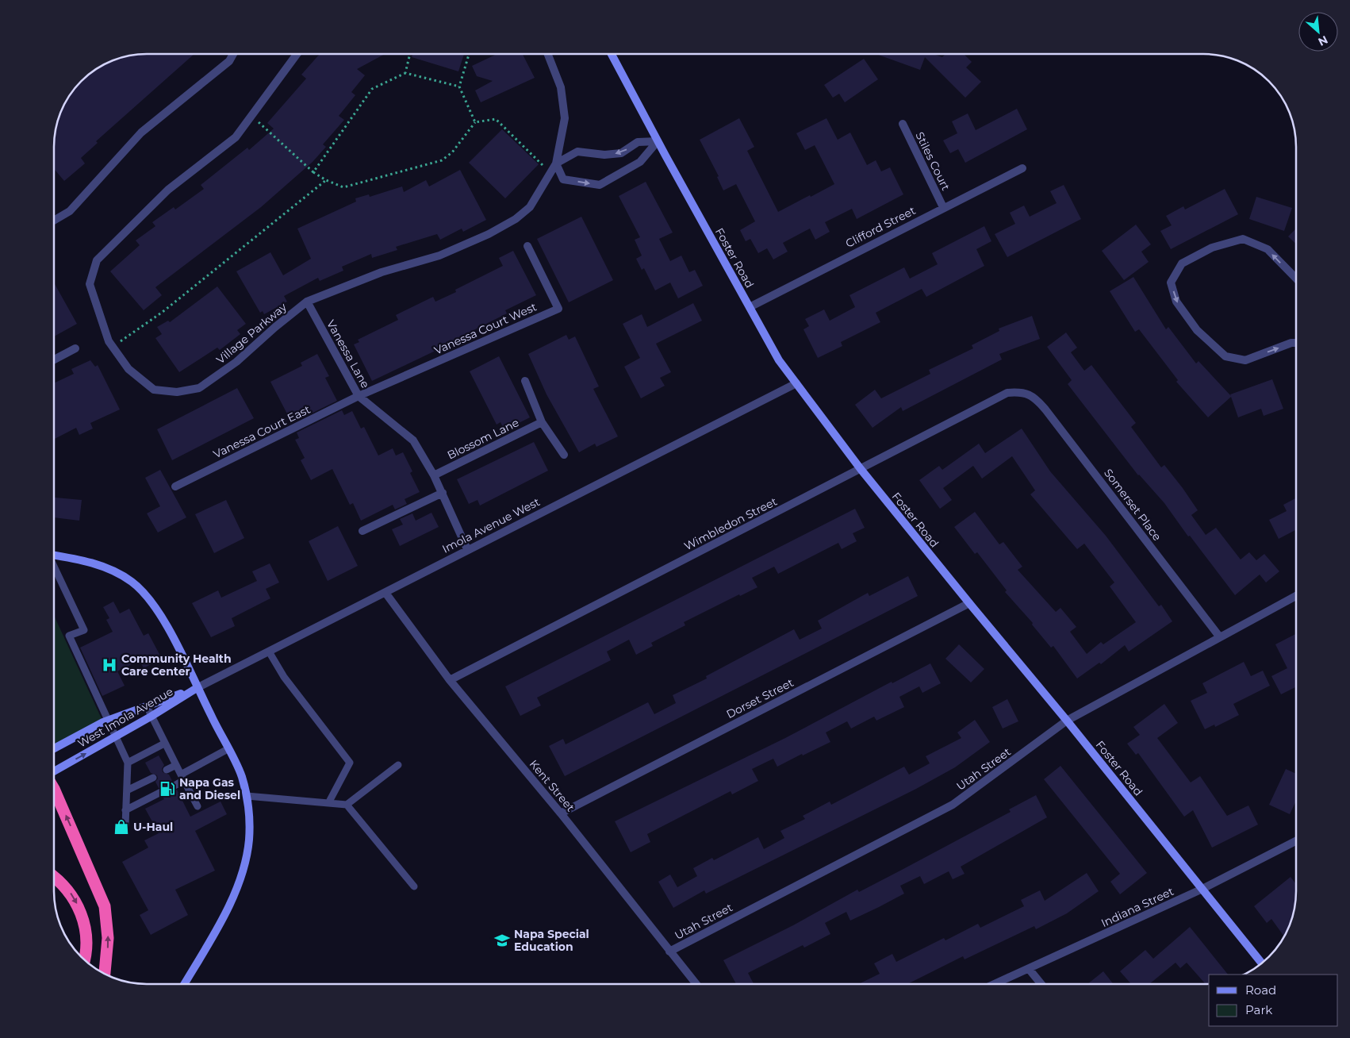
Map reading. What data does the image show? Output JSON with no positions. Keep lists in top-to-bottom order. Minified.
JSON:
{"streets":{"street":["Stiles Court","Clifford Street","Foster Road","Vanessa Court West","Village Parkway","Vanessa Lane","Vanessa Court East","Blossom Lane","Somerset Place","Wimbledon Street","Imola Avenue West","Dorset Street","West Imola Avenue","Utah Street","Kent Street","Indiana Street"]},"crossings":[["Stiles Court","Clifford Street"],["Clifford Street","Foster Road"],["Foster Road","Village Parkway"],["Foster Road","Wimbledon Street"],["Foster Road","Imola Avenue West"],["Foster Road","Dorset Street"],["Foster Road","Utah Street"],["Foster Road","Indiana Street"],["Vanessa Court West","Vanessa Lane"],["Vanessa Court West","Vanessa Court East"],["Village Parkway","Vanessa Lane"],["Vanessa Lane","Vanessa Court East"],["Vanessa Lane","Blossom Lane"],["Vanessa Lane","Imola Avenue West"],["Somerset Place","Wimbledon Street"],["Somerset Place","Utah Street"],["Wimbledon Street","Kent Street"],["Imola Avenue West","West Imola Avenue"],["Imola Avenue West","Kent Street"],["Dorset Street","Kent Street"],["Utah Street","Kent Street"]],"places":{"hospital":["Community Health Care Center"],"fuel station":["Napa Gas and Diesel"],"shop":["U-Haul"],"school or university":["Napa Special Education"]},"legend":["Road","Park"],"north":"bottom right"}
